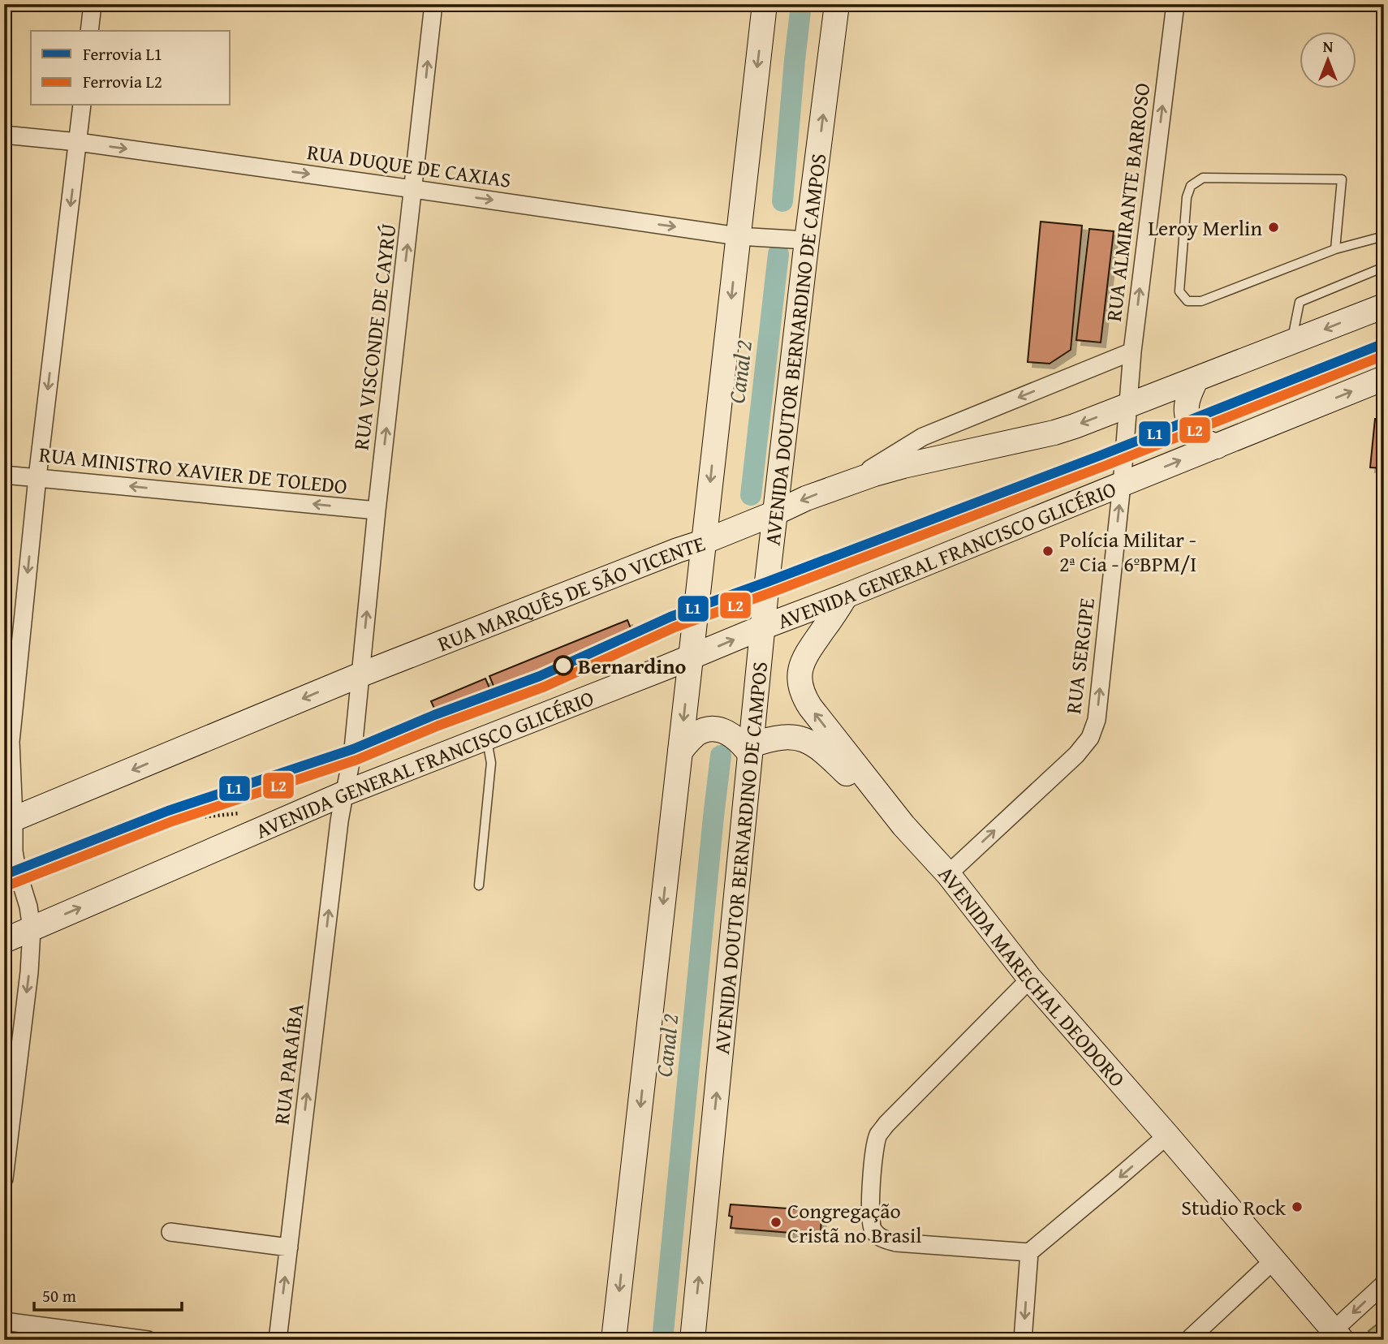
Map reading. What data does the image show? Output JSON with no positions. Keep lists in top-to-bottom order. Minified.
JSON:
{"streets":{"main road":["AVENIDA DOUTOR BERNARDINO DE CAMPOS","AVENIDA GENERAL FRANCISCO GLICÉRIO","RUA MARQUÊS DE SÃO VICENTE","AVENIDA MARECHAL DEODORO"],"street":["RUA DUQUE DE CAXIAS","RUA ALMIRANTE BARROSO","RUA VISCONDE DE CAYRÚ","RUA MINISTRO XAVIER DE TOLEDO","RUA SERGIPE","RUA PARAÍBA"]},"crossings":[["RUA DUQUE DE CAXIAS","RUA VISCONDE DE CAYRÚ"],["RUA DUQUE DE CAXIAS","AVENIDA DOUTOR BERNARDINO DE CAMPOS"],["RUA ALMIRANTE BARROSO","AVENIDA GENERAL FRANCISCO GLICÉRIO"],["RUA ALMIRANTE BARROSO","RUA MARQUÊS DE SÃO VICENTE"],["RUA ALMIRANTE BARROSO","RUA SERGIPE"],["RUA VISCONDE DE CAYRÚ","RUA MINISTRO XAVIER DE TOLEDO"],["RUA VISCONDE DE CAYRÚ","RUA MARQUÊS DE SÃO VICENTE"],["RUA VISCONDE DE CAYRÚ","RUA PARAÍBA"],["AVENIDA DOUTOR BERNARDINO DE CAMPOS","AVENIDA GENERAL FRANCISCO GLICÉRIO"],["AVENIDA DOUTOR BERNARDINO DE CAMPOS","RUA MARQUÊS DE SÃO VICENTE"],["AVENIDA GENERAL FRANCISCO GLICÉRIO","RUA SERGIPE"],["AVENIDA GENERAL FRANCISCO GLICÉRIO","AVENIDA MARECHAL DEODORO"],["AVENIDA GENERAL FRANCISCO GLICÉRIO","RUA PARAÍBA"],["RUA MARQUÊS DE SÃO VICENTE","RUA PARAÍBA"],["RUA SERGIPE","AVENIDA MARECHAL DEODORO"]],"one_way":["RUA DUQUE DE CAXIAS","RUA ALMIRANTE BARROSO","RUA VISCONDE DE CAYRÚ","RUA MINISTRO XAVIER DE TOLEDO","RUA MARQUÊS DE SÃO VICENTE","RUA SERGIPE","RUA PARAÍBA"],"water":["Canal 2"],"places":["Leroy Merlin","Polícia Militar - 2ª Cia - 6ºBPM/I","Bernardino","Studio Rock","Congregação Cristã no Brasil"],"lines":["rail line L1","rail line L2"],"legend":["Ferrovia L1","Ferrovia L2"],"scale_bar":"50 m","north":"top"}
